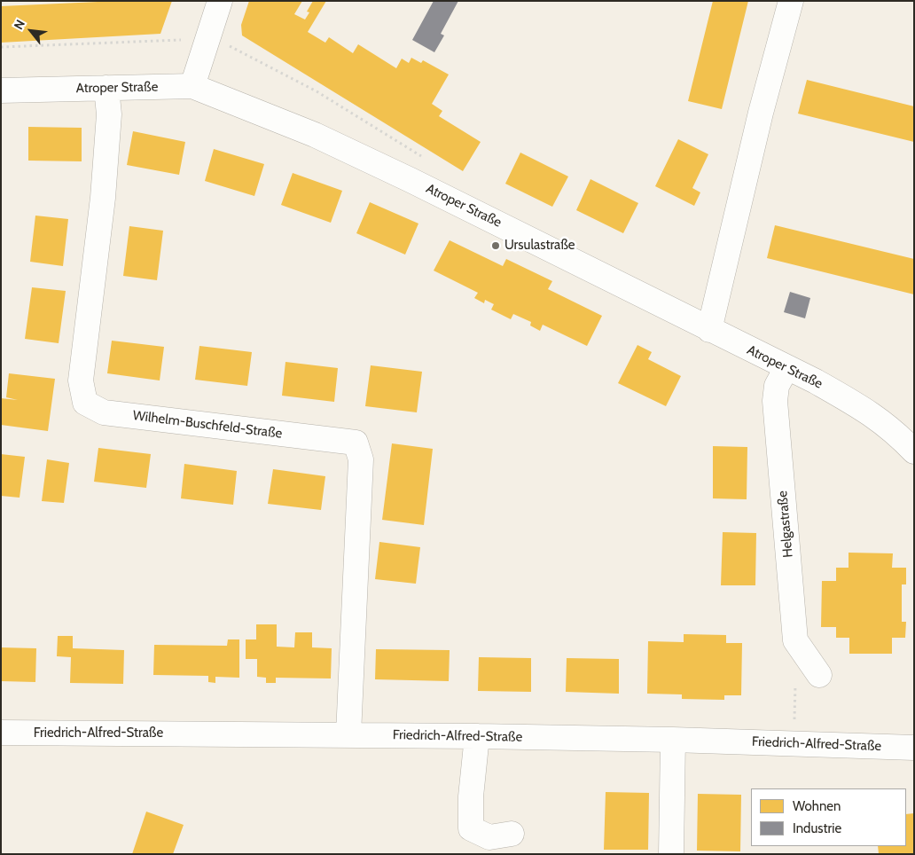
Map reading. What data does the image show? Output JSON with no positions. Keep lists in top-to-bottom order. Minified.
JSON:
{"streets":{"street":["Atroper Straße","Wilhelm-Buschfeld-Straße","Helgastraße","Friedrich-Alfred-Straße"]},"crossings":[["Atroper Straße","Wilhelm-Buschfeld-Straße"],["Atroper Straße","Helgastraße"],["Wilhelm-Buschfeld-Straße","Friedrich-Alfred-Straße"]],"places":["Ursulastraße"],"legend":["Wohnen","Industrie"],"north":"top left"}
